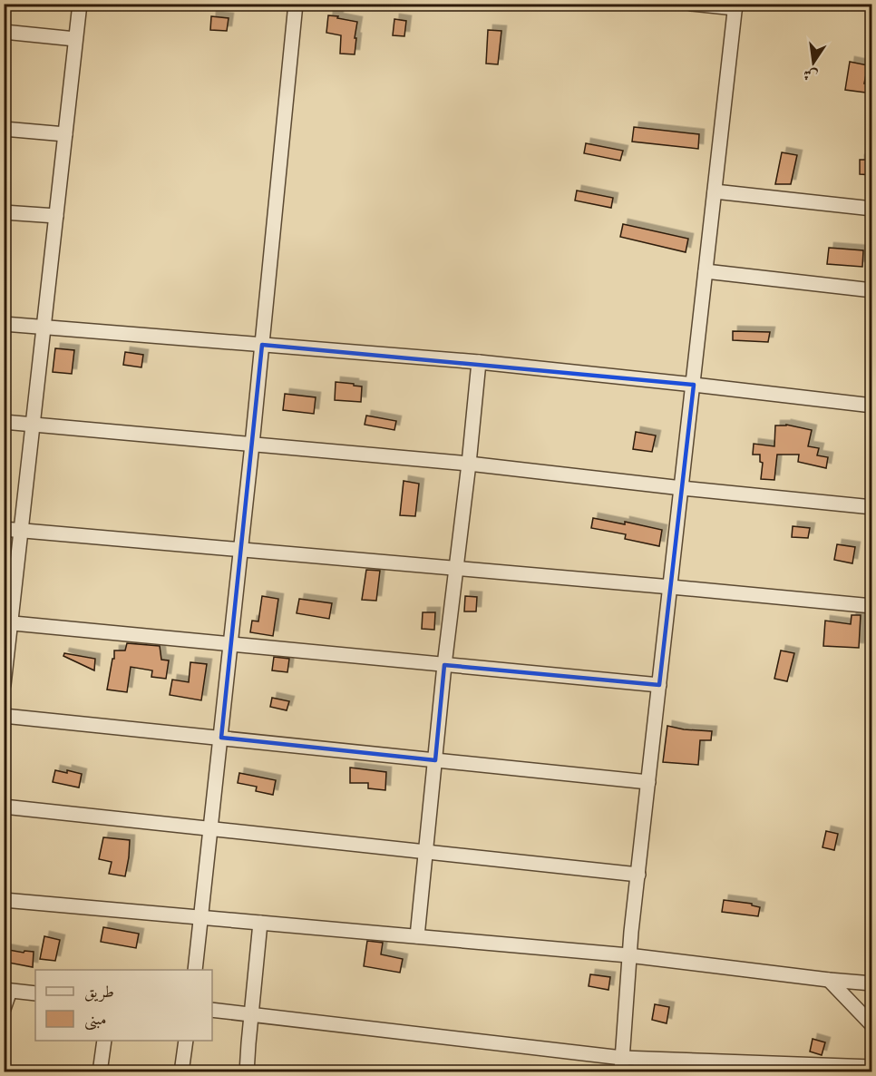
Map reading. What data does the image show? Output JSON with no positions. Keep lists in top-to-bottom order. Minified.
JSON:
{"legend":["طريق","مبنى"],"north":"bottom"}
